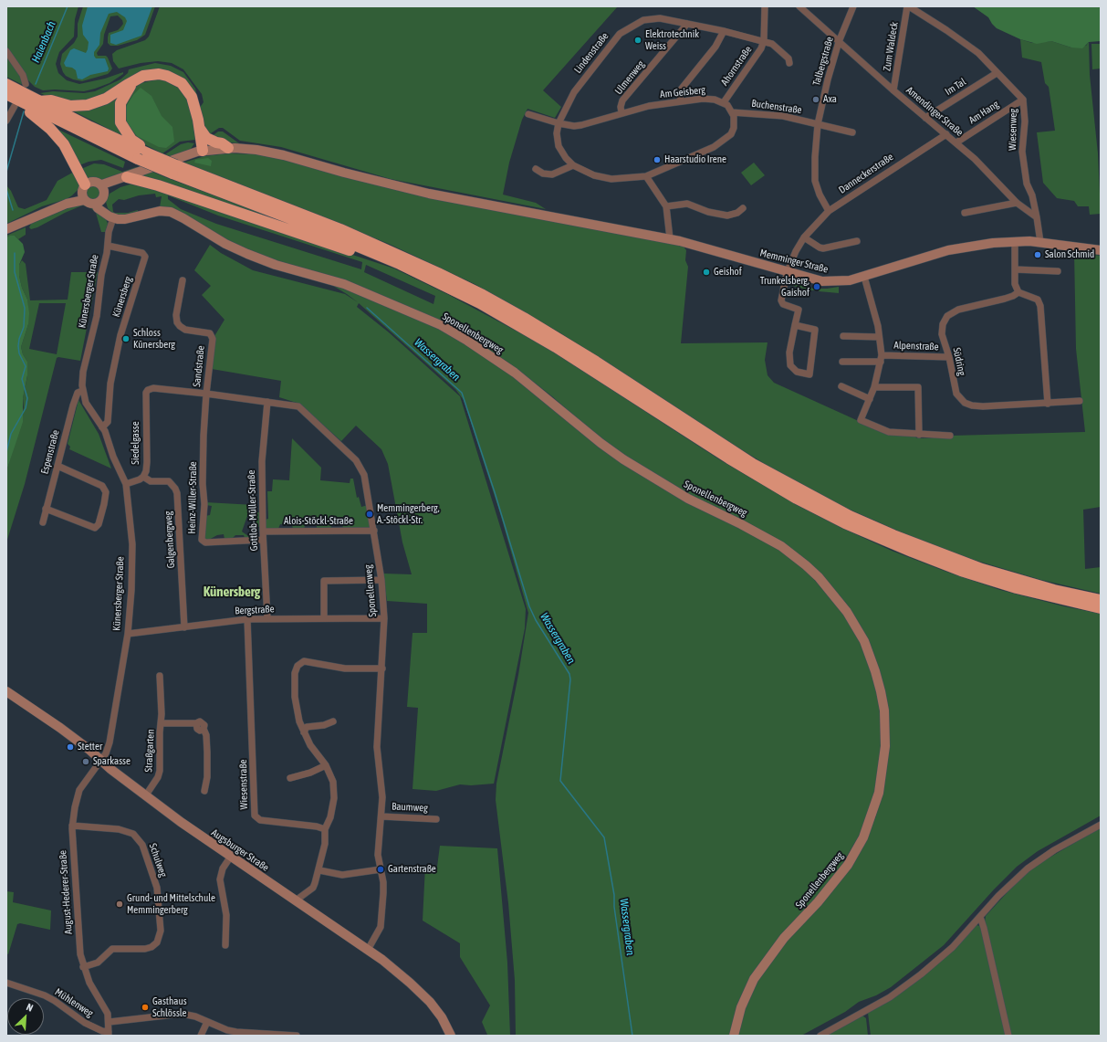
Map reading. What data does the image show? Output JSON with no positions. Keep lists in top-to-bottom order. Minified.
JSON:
{"streets":{"street":["Zum Waldeck","Lindenstraße","Talbergstraße","Ahornstraße","Ulmenweg","Im Tal","Am Geisberg","Buchenstraße","Amendinger Straße","Am Hang","Wiesenweg","Danneckerstraße","Memminger Straße","Künersberger Straße","Künersberg","Sponellenbergweg","Alpenstraße","Südring","Sandstraße","Siedelgasse","Espenstraße","Heinz-Willer-Straße","Gottlob-Müller-Straße","Alois-Stöckl-Straße","Galgenbergweg","Sponellenweg","Bergstraße","Straßgarten","Wiesenstraße","Baumweg","Augsburger Straße","Schulweg","August-Hederer-Straße","Mühlenweg"]},"crossings":[["Zum Waldeck","Amendinger Straße"],["Lindenstraße","Ahornstraße"],["Lindenstraße","Ulmenweg"],["Lindenstraße","Am Geisberg"],["Talbergstraße","Buchenstraße"],["Talbergstraße","Amendinger Straße"],["Talbergstraße","Danneckerstraße"],["Ahornstraße","Am Geisberg"],["Ulmenweg","Am Geisberg"],["Im Tal","Amendinger Straße"],["Im Tal","Wiesenweg"],["Amendinger Straße","Am Hang"],["Amendinger Straße","Wiesenweg"],["Amendinger Straße","Danneckerstraße"],["Am Hang","Wiesenweg"],["Danneckerstraße","Memminger Straße"],["Memminger Straße","Alpenstraße"],["Künersberger Straße","Künersberg"],["Künersberger Straße","Sponellenbergweg"],["Künersberger Straße","Siedelgasse"],["Künersberger Straße","Espenstraße"],["Künersberger Straße","Bergstraße"],["Künersberger Straße","Augsburger Straße"],["Künersberger Straße","August-Hederer-Straße"],["Alpenstraße","Südring"],["Sandstraße","Heinz-Willer-Straße"],["Sandstraße","Sponellenweg"],["Siedelgasse","Galgenbergweg"],["Siedelgasse","Sponellenweg"],["Heinz-Willer-Straße","Gottlob-Müller-Straße"],["Heinz-Willer-Straße","Sponellenweg"],["Gottlob-Müller-Straße","Alois-Stöckl-Straße"],["Gottlob-Müller-Straße","Sponellenweg"],["Gottlob-Müller-Straße","Bergstraße"],["Alois-Stöckl-Straße","Sponellenweg"],["Galgenbergweg","Bergstraße"],["Sponellenweg","Bergstraße"],["Sponellenweg","Baumweg"],["Sponellenweg","Augsburger Straße"],["Bergstraße","Wiesenstraße"],["Straßgarten","Augsburger Straße"],["Augsburger Straße","August-Hederer-Straße"],["Schulweg","August-Hederer-Straße"]],"districts":["Künersberg"],"water":["Haienbach","Wassergraben"],"places":["Elektrotechnik Weiss","Axa","Haarstudio Irene","Salon Schmid","Geishof","Trunkelsberg, Gaishof","Schloss Künersberg","Memmingerberg, A.-Stöckl-Str.","Stetter","Sparkasse","Gartenstraße","Grund- und Mittelschule Memmingerberg","Gasthaus Schlössle"],"north":"top right"}
